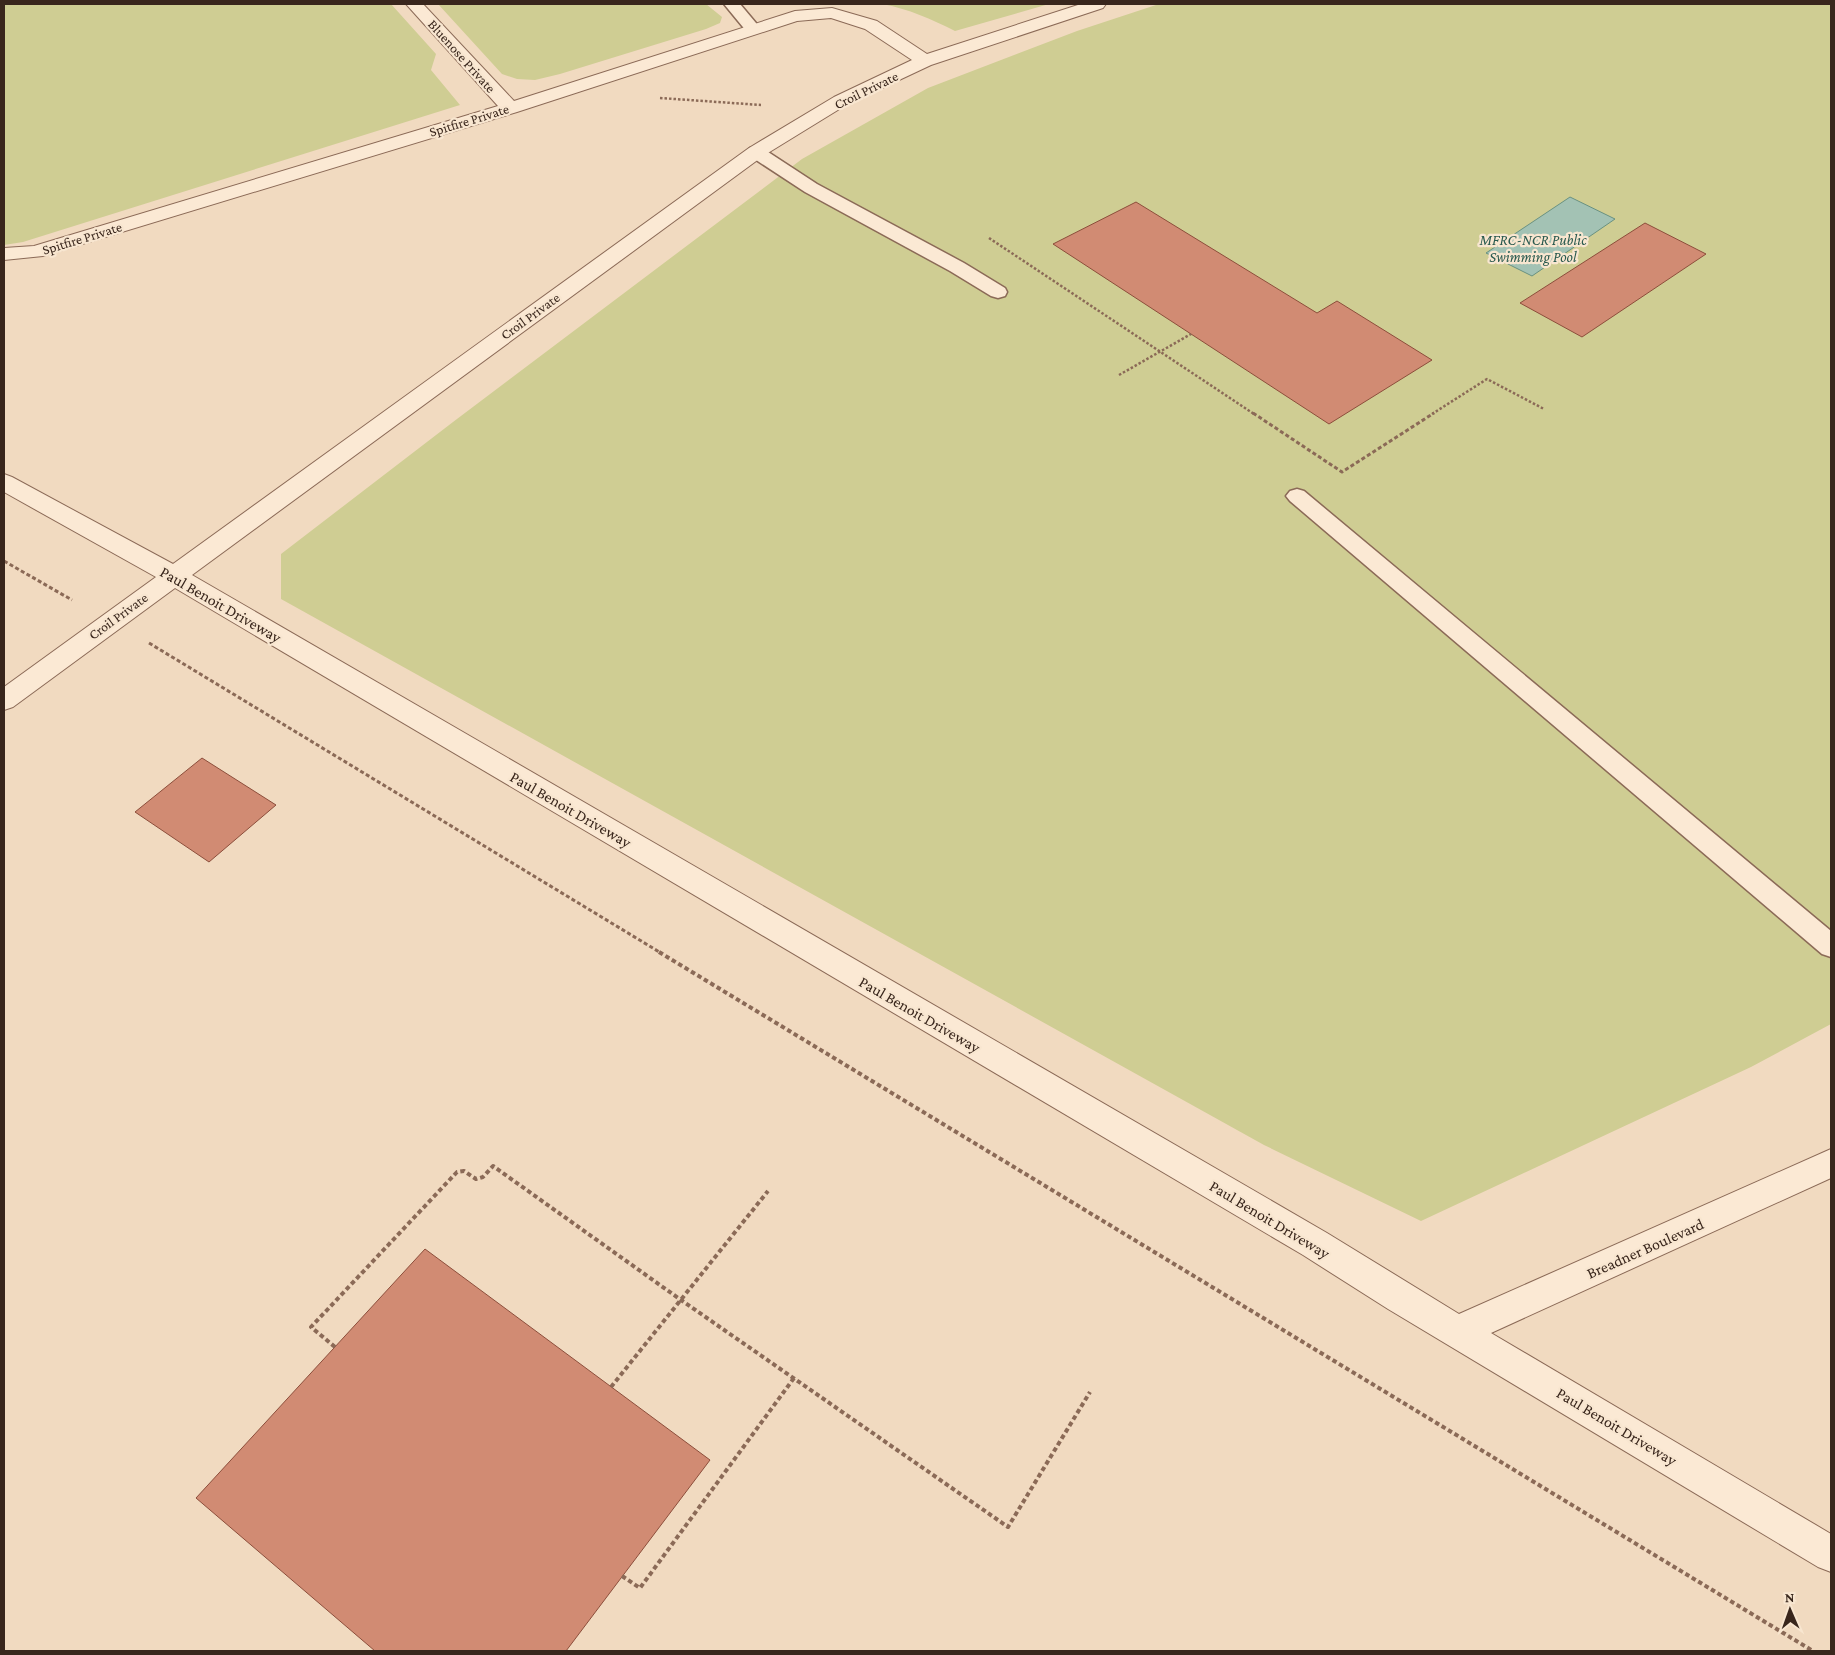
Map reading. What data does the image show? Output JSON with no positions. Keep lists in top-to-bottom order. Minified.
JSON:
{"streets":{"street":["Bluenose Private","Croil Private","Spitfire Private","Paul Benoit Driveway","Breadner Boulevard"]},"crossings":[["Bluenose Private","Spitfire Private"],["Croil Private","Spitfire Private"],["Croil Private","Paul Benoit Driveway"],["Paul Benoit Driveway","Breadner Boulevard"]],"water":["MFRC-NCR Public Swimming Pool"],"north":"top"}
